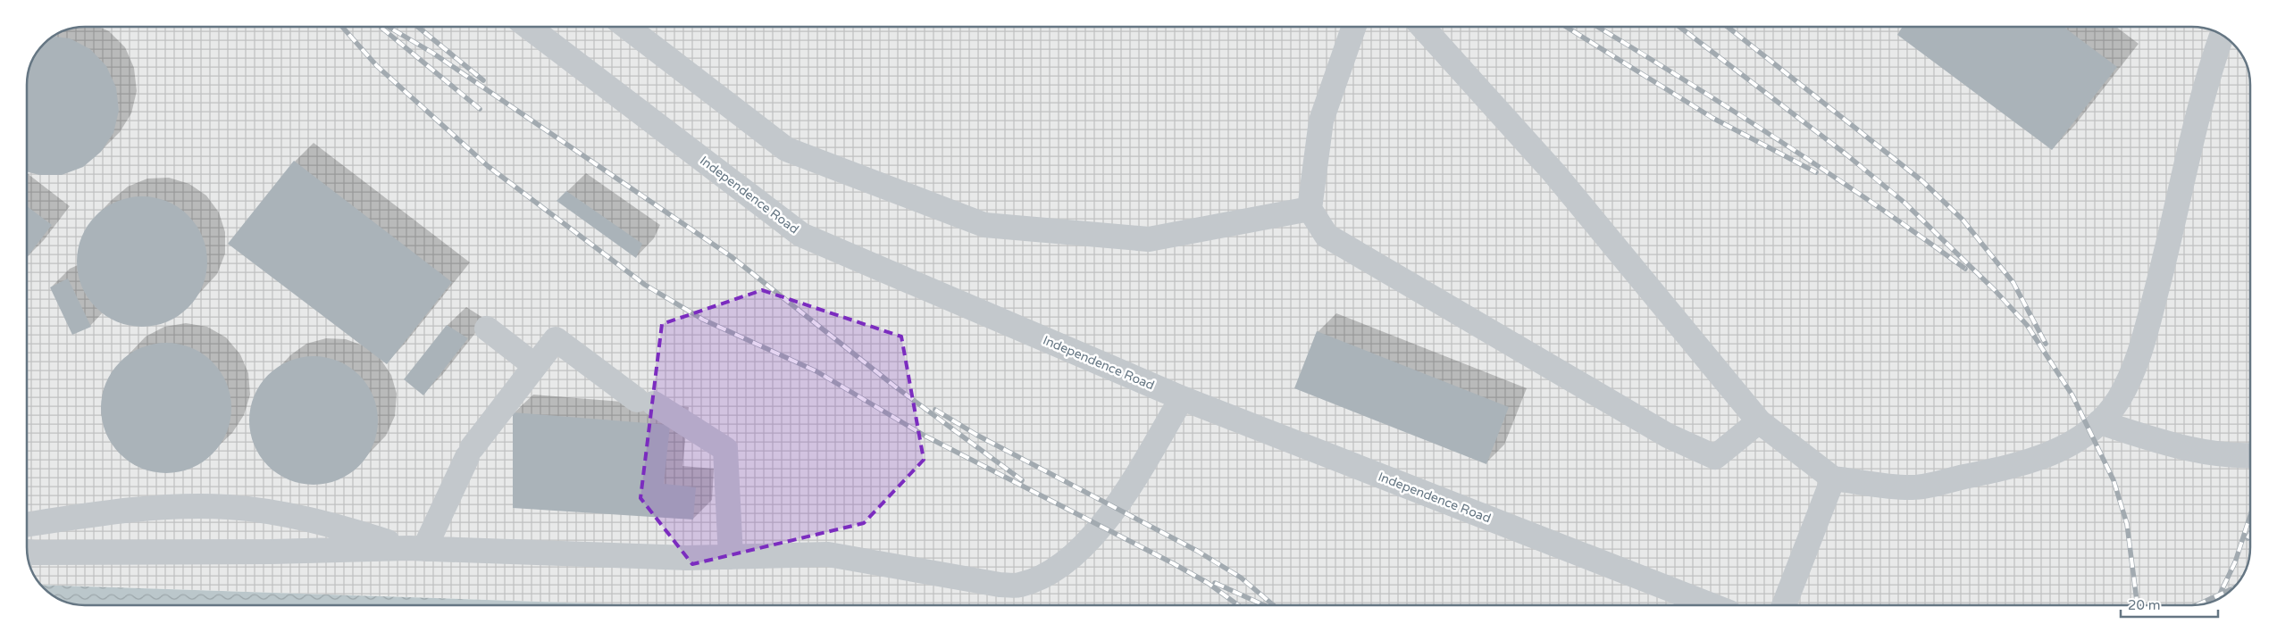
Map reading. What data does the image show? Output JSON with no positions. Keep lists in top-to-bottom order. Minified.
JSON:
{"streets":{"street":["Independence Road"]},"scale_bar":"20 m"}
